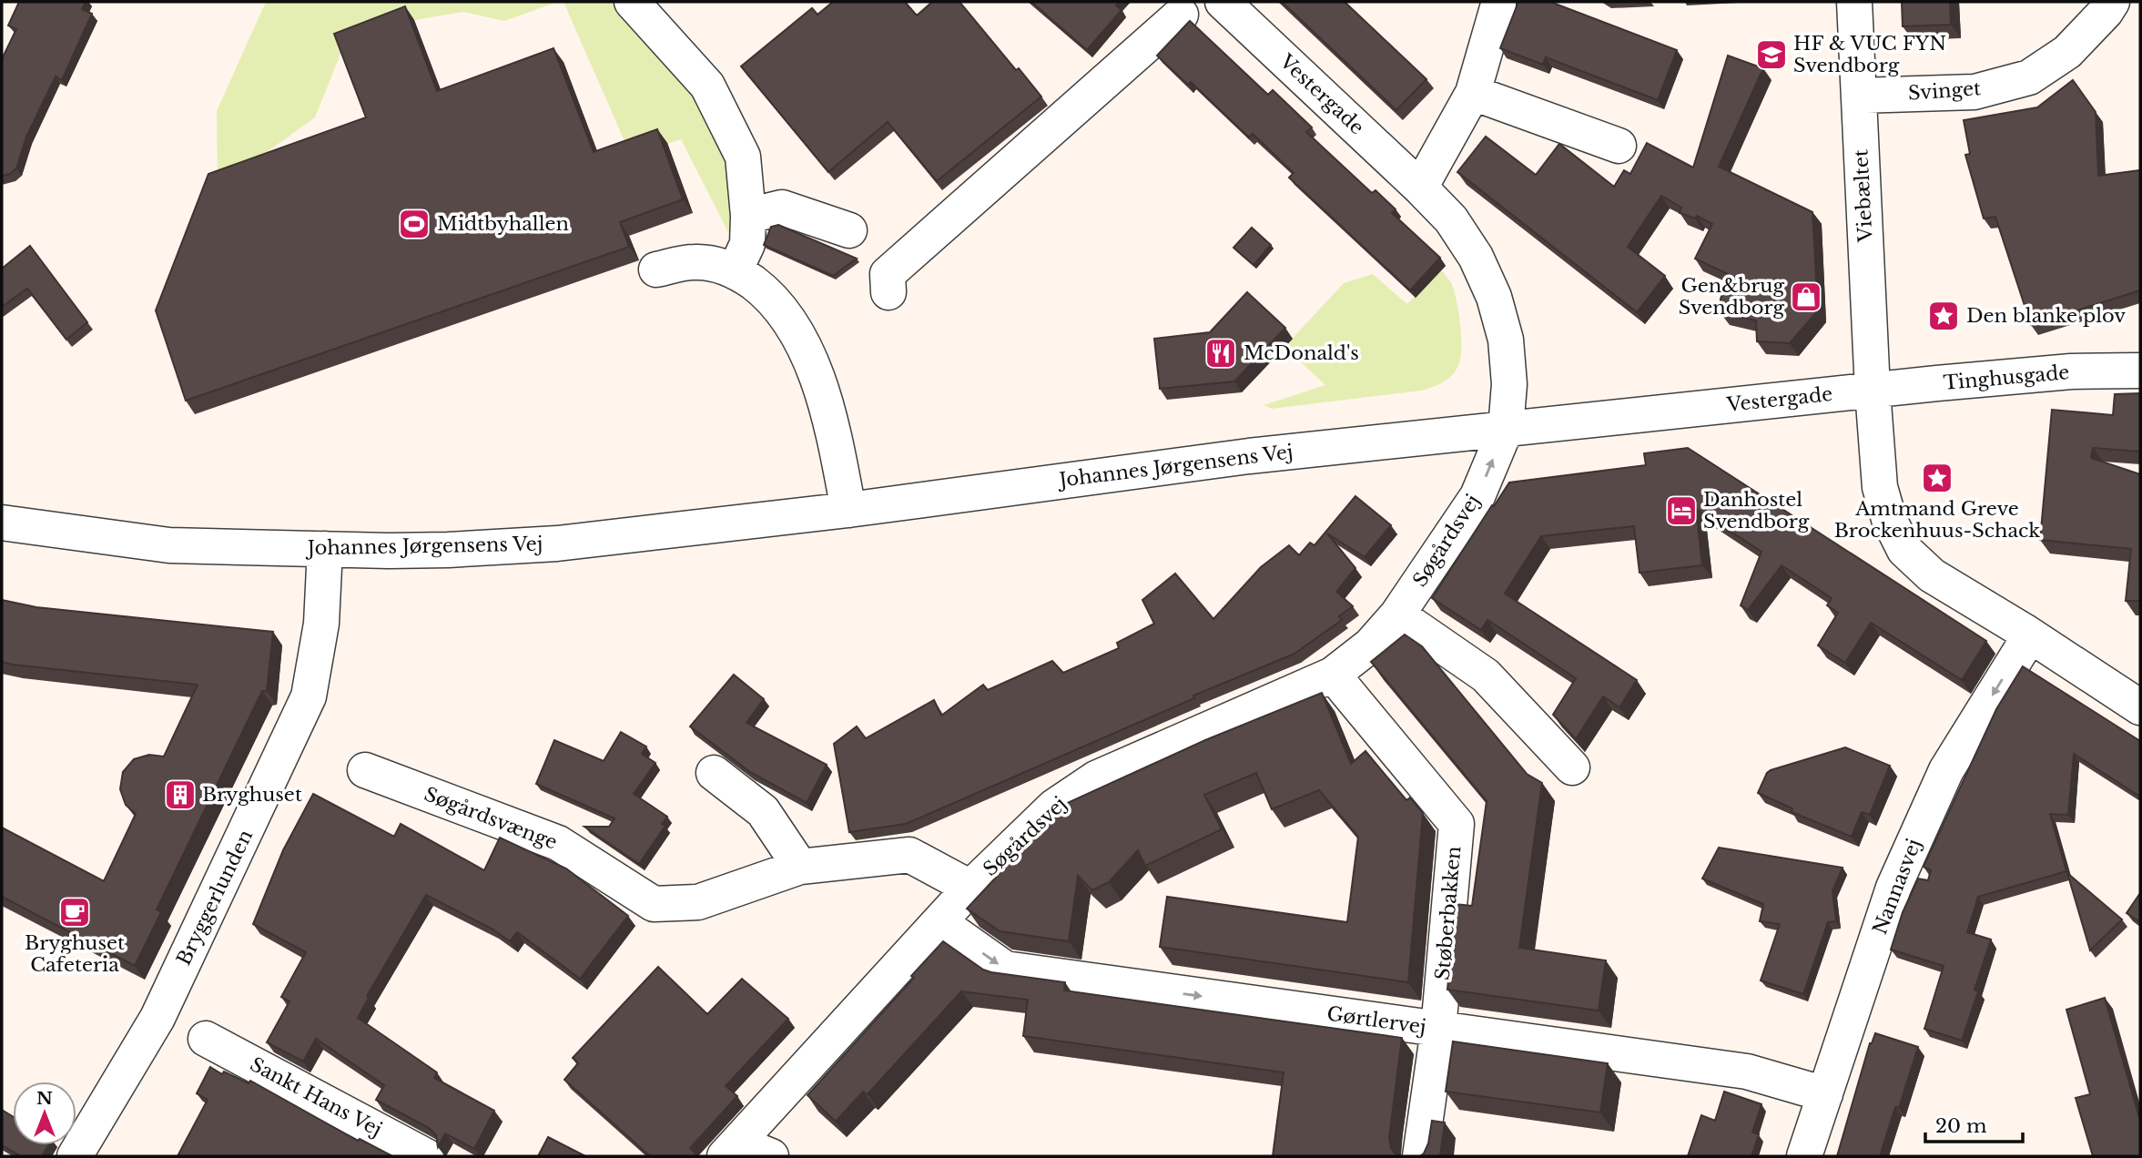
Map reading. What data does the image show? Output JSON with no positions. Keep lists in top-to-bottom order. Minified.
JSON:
{"streets":{"street":["Svinget","Vestergade","Viebæltet","Tinghusgade","Johannes Jørgensens Vej","Søgårdsvej","Søgårdsvænge","Nannasvej","Bryggerlunden","Støberbakken","Gørtlervej","Sankt Hans Vej"]},"crossings":[["Svinget","Viebæltet"],["Vestergade","Viebæltet"],["Vestergade","Tinghusgade"],["Vestergade","Johannes Jørgensens Vej"],["Vestergade","Søgårdsvej"],["Viebæltet","Tinghusgade"],["Johannes Jørgensens Vej","Søgårdsvej"],["Johannes Jørgensens Vej","Bryggerlunden"],["Søgårdsvej","Søgårdsvænge"],["Søgårdsvej","Støberbakken"],["Søgårdsvej","Gørtlervej"],["Nannasvej","Gørtlervej"],["Støberbakken","Gørtlervej"]],"one_way":["Nannasvej","Gørtlervej"],"places":{"school or university":["HF & VUC FYN Svendborg"],"sports":["Midtbyhallen"],"shop":["Gen&brug Svendborg"],"place":["Den blanke plov","Amtmand Greve Brockenhuus-Schack"],"restaurant":["McDonald's"],"hotel":["Danhostel Svendborg"],"building":["Bryghuset"],"cafe":["Bryghuset Cafeteria"]},"scale_bar":"20 m","north":"top"}
